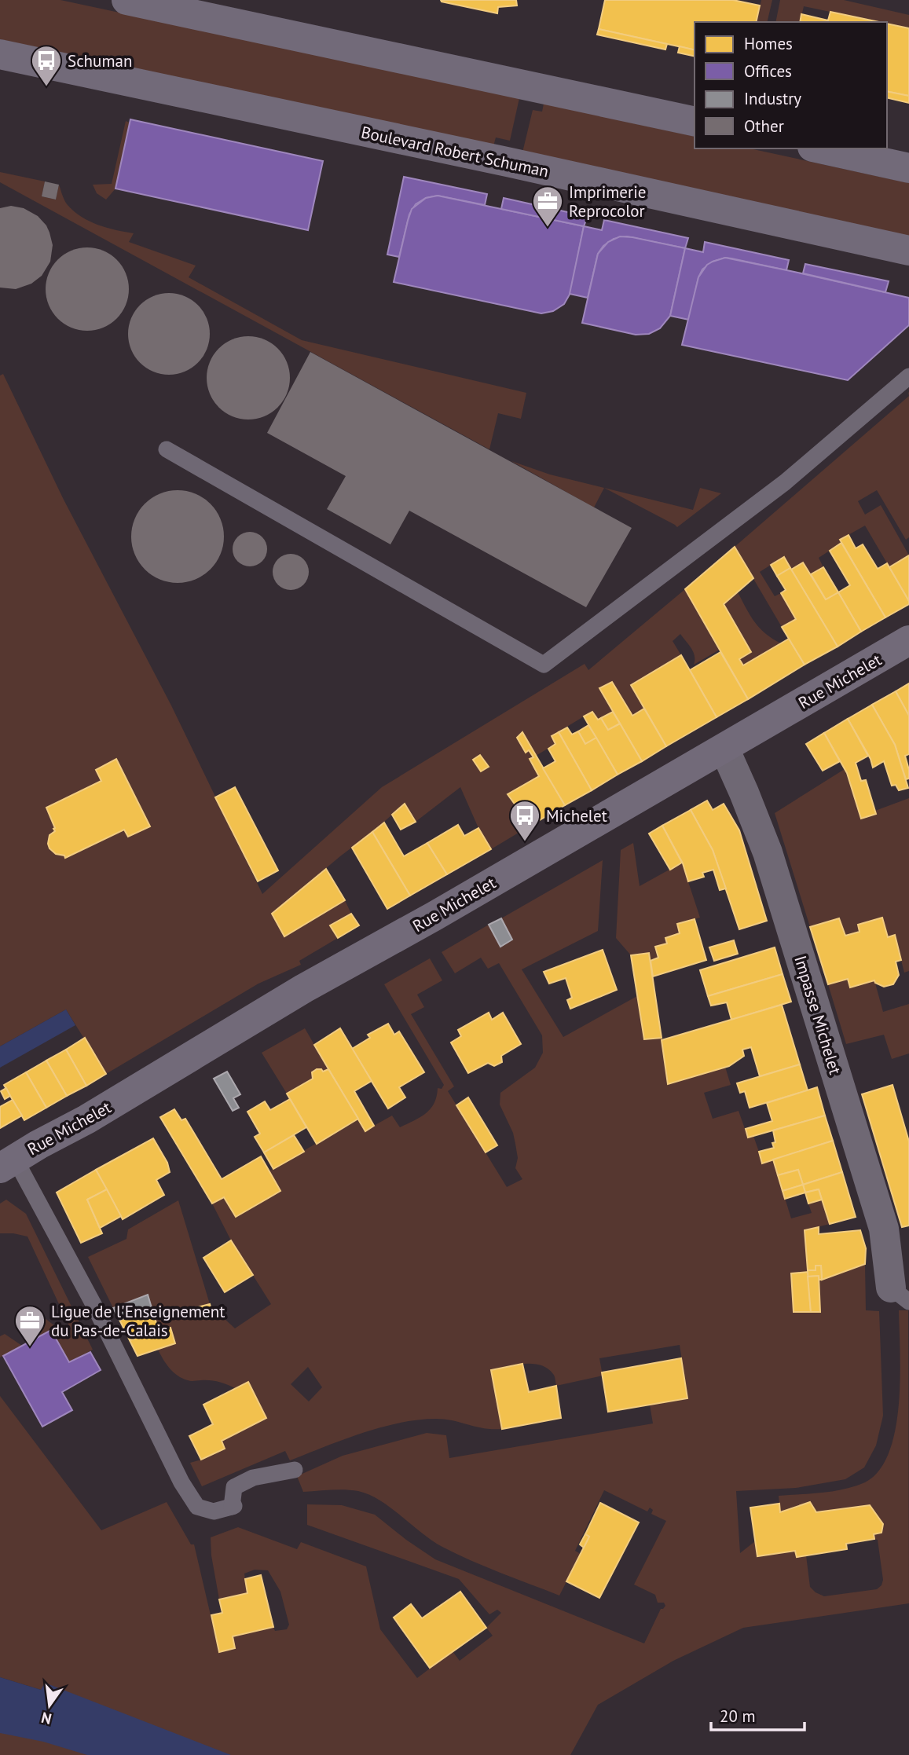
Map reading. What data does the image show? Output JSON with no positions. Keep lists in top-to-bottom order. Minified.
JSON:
{"streets":{"main road":["Boulevard Robert Schuman","Rue Michelet"],"street":["Impasse Michelet"]},"crossings":[["Rue Michelet","Impasse Michelet"]],"places":{"bus stop":["Schuman","Michelet"],"office":["Imprimerie Reprocolor","Ligue de l'Enseignement du Pas-de-Calais"]},"legend":["Homes","Offices","Industry","Other"],"scale_bar":"20 m","north":"bottom"}
